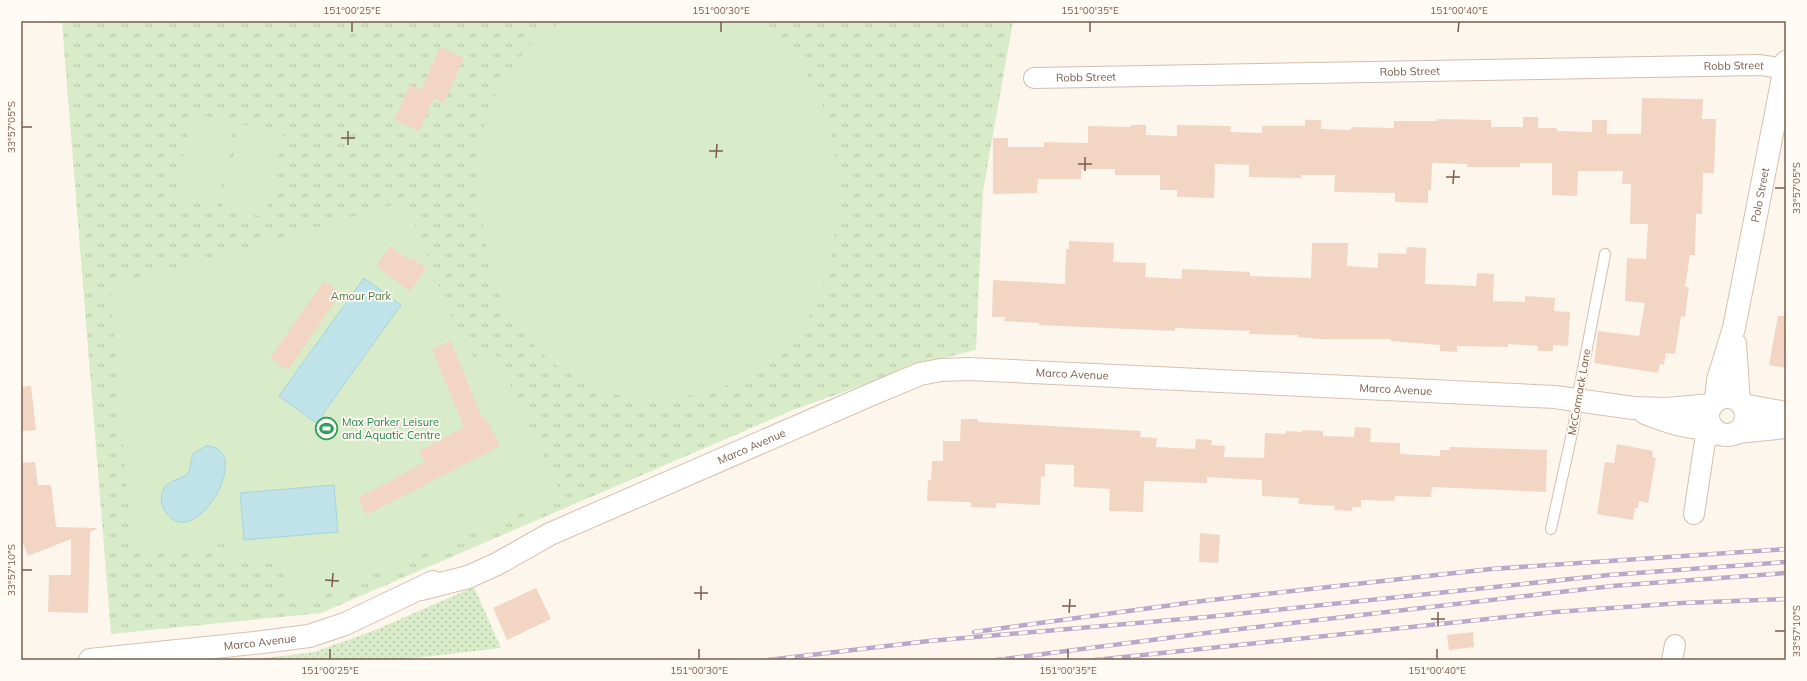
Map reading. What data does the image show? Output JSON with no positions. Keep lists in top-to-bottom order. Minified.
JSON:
{"streets":{"street":["Robb Street","Polo Street","Marco Avenue"],"lane":["McCormack Lane"]},"crossings":[["Robb Street","Polo Street"],["Polo Street","Marco Avenue"],["Marco Avenue","McCormack Lane"]],"parks":["Amour Park"],"places":{"sports":["Max Parker Leisure and Aquatic Centre"]},"coordinates":["151°00'25\"E","151°00'30\"E","151°00'35\"E","151°00'40\"E","33°57'05\"S","33°57'10\"S"]}
